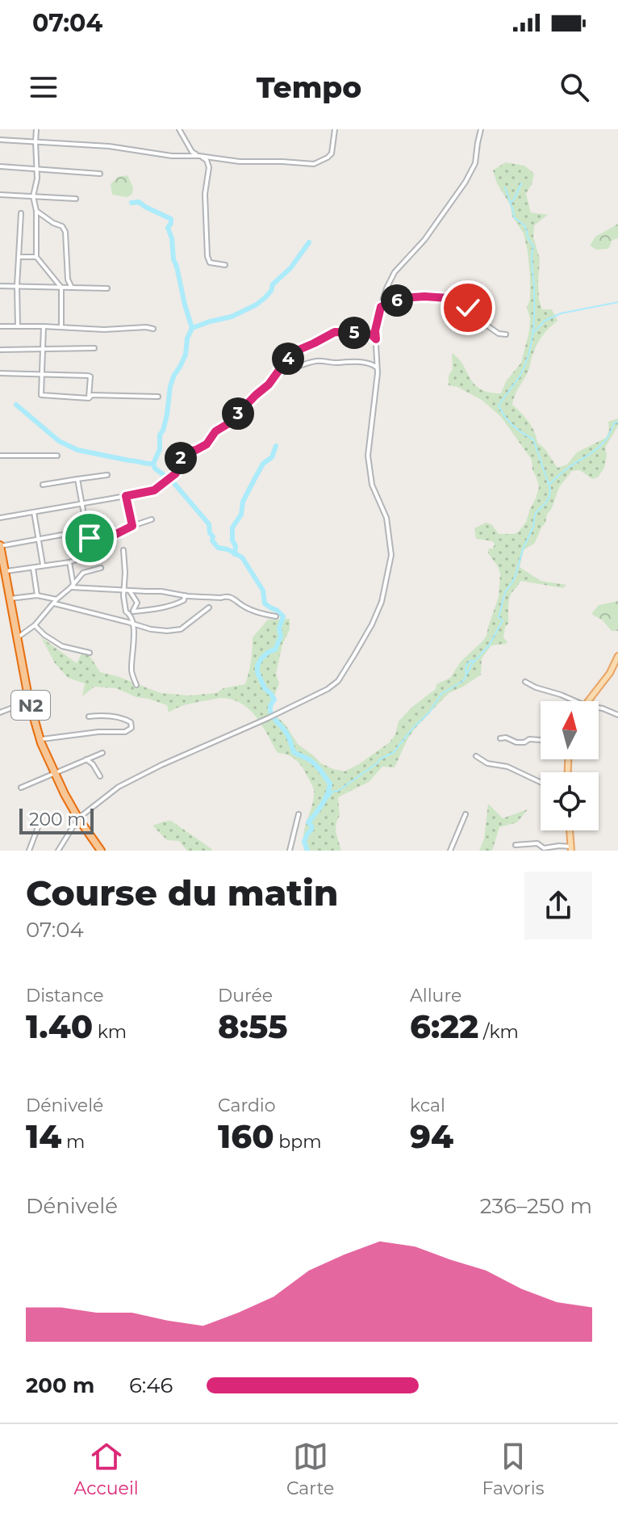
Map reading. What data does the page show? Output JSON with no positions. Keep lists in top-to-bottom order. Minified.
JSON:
{"streets":{"highway":["N2"]},"scale_bar":"200 m","north":"top","page":{"status":"07:04","header":"Tempo","pins":["6","5","4","3","2"],"scale":"200 m","heading":["Course du matin","07:04"],"stats":[["Distance","1.40 km"],["Durée","8:55"],["Allure","6:22 /km"],["Dénivelé","14 m"],["Cardio","160 bpm"],["kcal","94"]],"chart":["Dénivelé","236–250 m"],"list":[{"name":"200 m","note":"6:46"}],"tabs":["Accueil","Carte","Favoris"]}}
